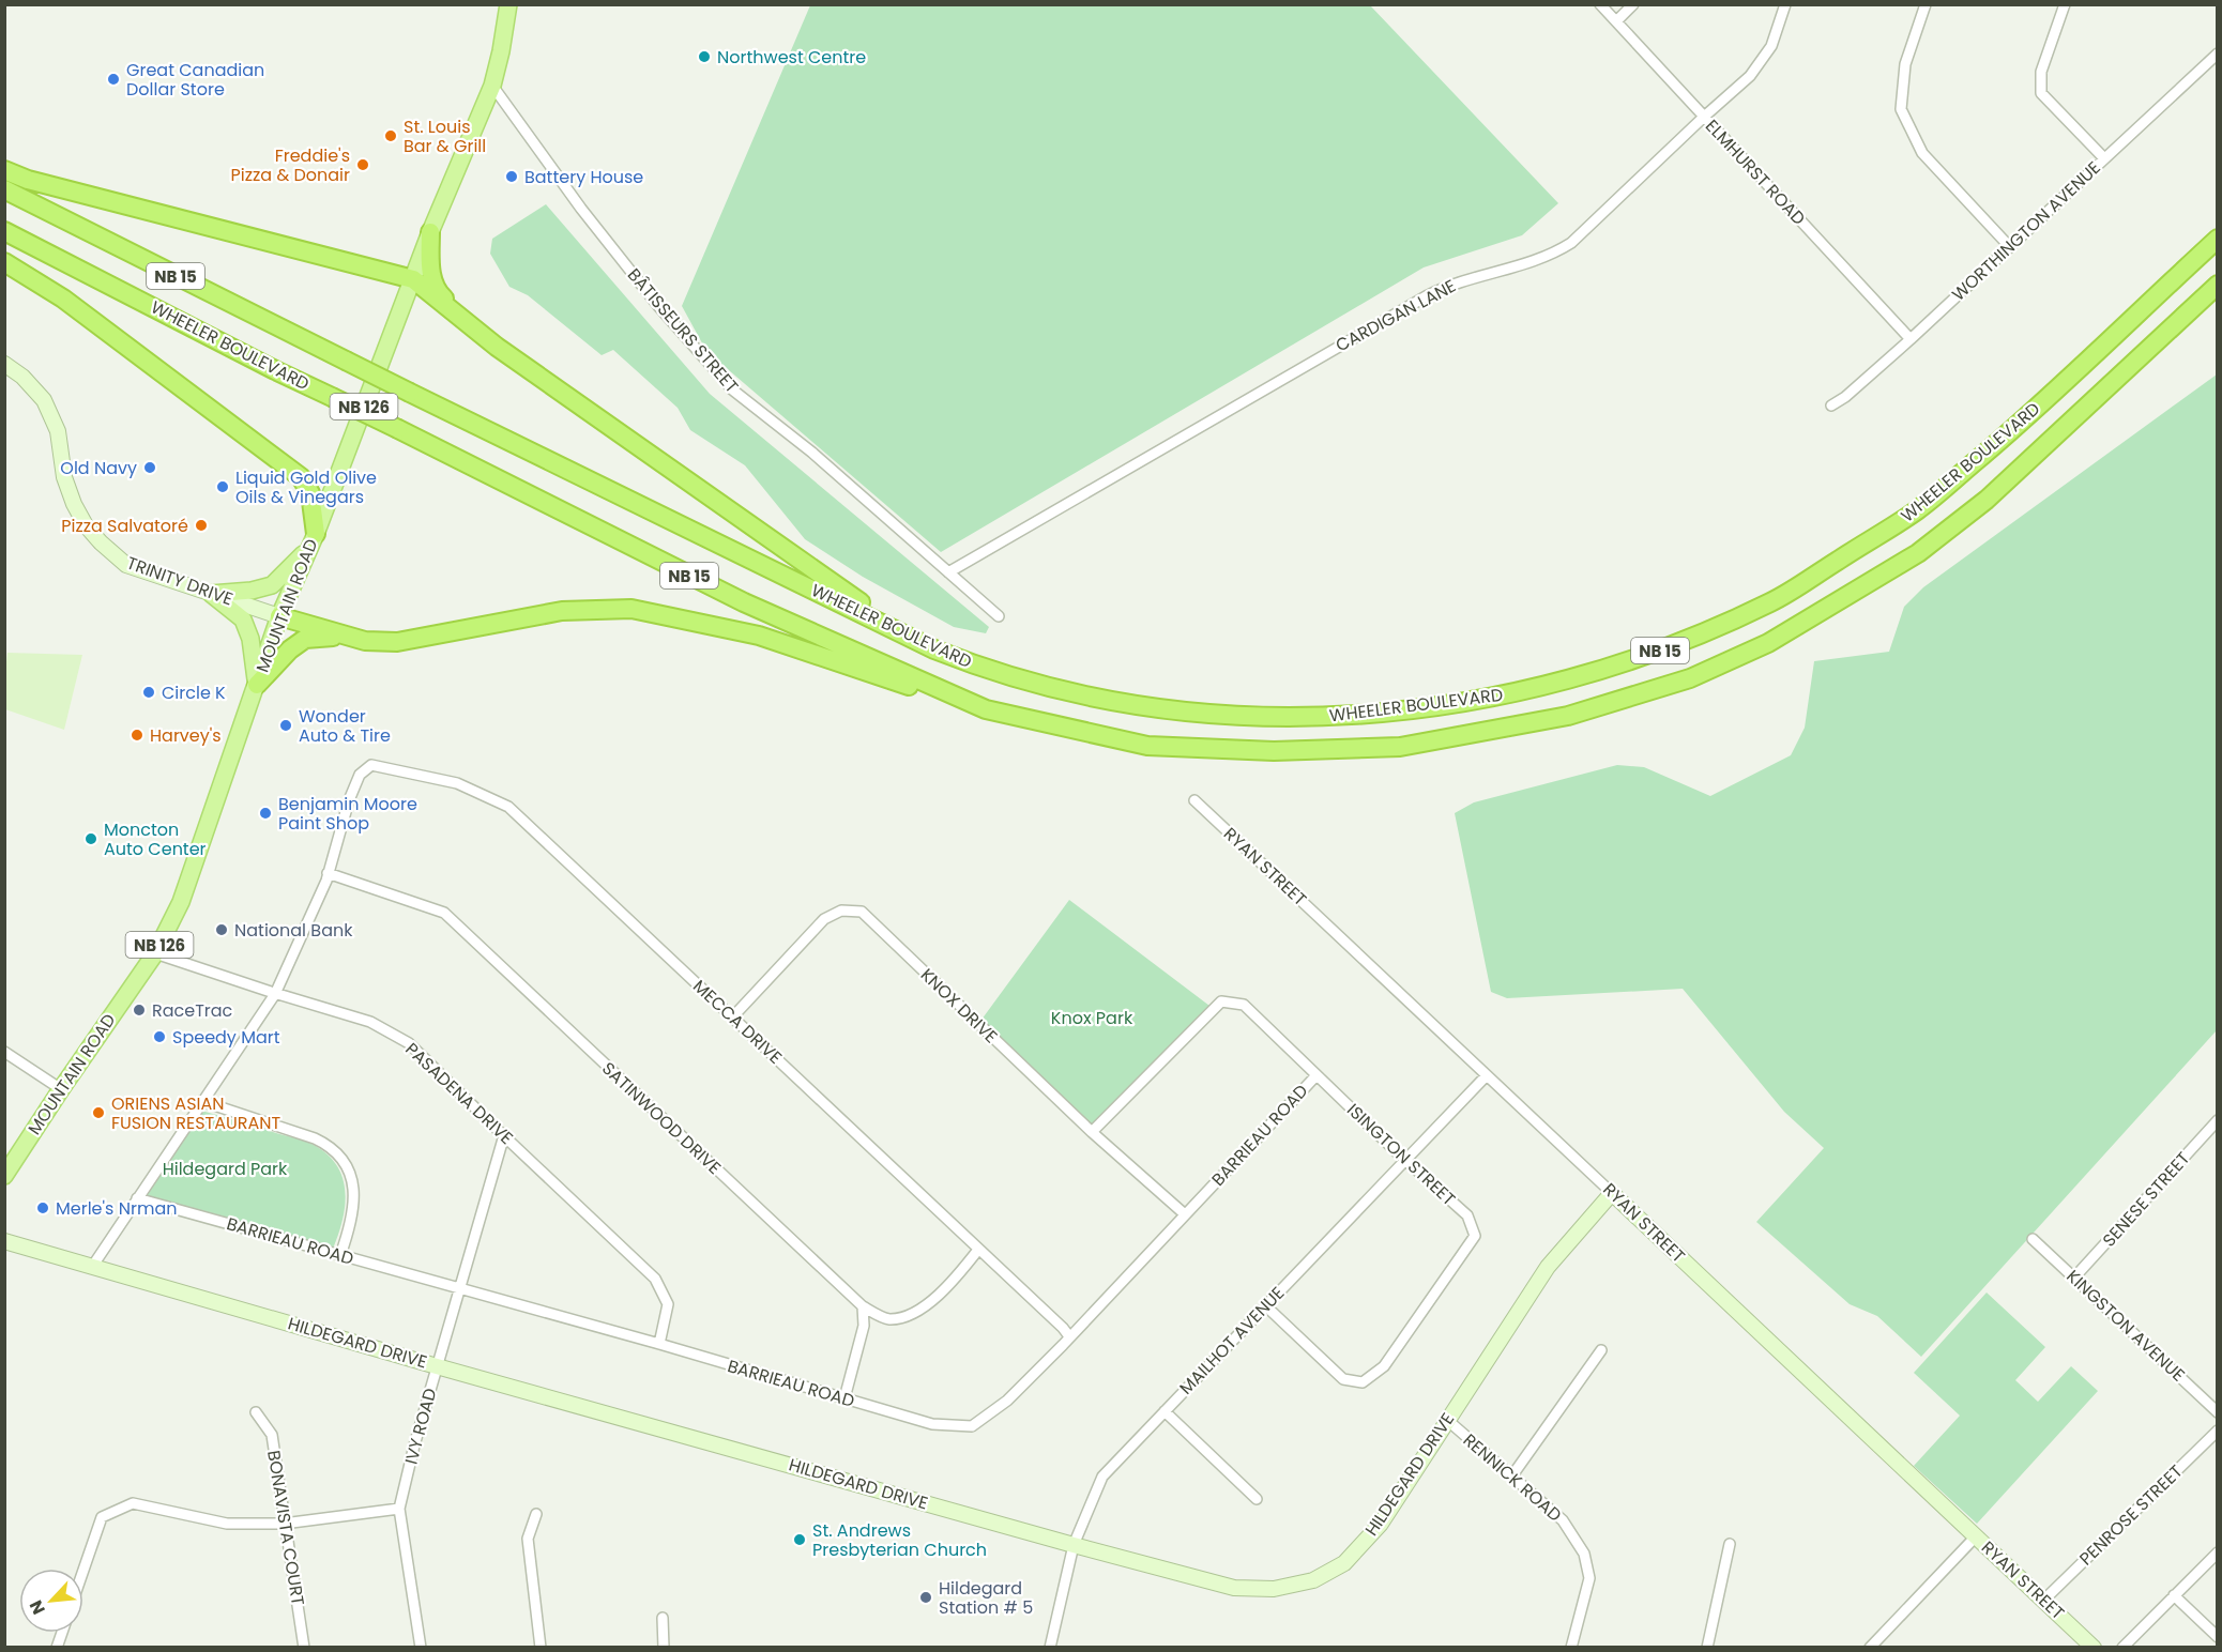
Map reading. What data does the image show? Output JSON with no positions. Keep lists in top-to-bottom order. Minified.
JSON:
{"streets":{"highway":["NB 15","WHEELER BOULEVARD"],"main road":["NB 126","MOUNTAIN ROAD"],"street":["ELMHURST ROAD","WORTHINGTON AVENUE","CARDIGAN LANE","BÂTISSEURS STREET","TRINITY DRIVE","RYAN STREET","KNOX DRIVE","MECCA DRIVE","PASADENA DRIVE","SATINWOOD DRIVE","BARRIEAU ROAD","ISINGTON STREET","SENESE STREET","KINGSTON AVENUE","MAILHOT AVENUE","HILDEGARD DRIVE","IVY ROAD","RENNICK ROAD","PENROSE STREET","BONAVISTA COURT"]},"crossings":[["ELMHURST ROAD","WORTHINGTON AVENUE"],["ELMHURST ROAD","CARDIGAN LANE"],["CARDIGAN LANE","BÂTISSEURS STREET"],["BÂTISSEURS STREET","MOUNTAIN ROAD"],["TRINITY DRIVE","MOUNTAIN ROAD"],["MOUNTAIN ROAD","PASADENA DRIVE"],["RYAN STREET","MAILHOT AVENUE"],["RYAN STREET","HILDEGARD DRIVE"],["RYAN STREET","PENROSE STREET"],["KNOX DRIVE","MECCA DRIVE"],["KNOX DRIVE","BARRIEAU ROAD"],["KNOX DRIVE","ISINGTON STREET"],["MECCA DRIVE","SATINWOOD DRIVE"],["MECCA DRIVE","BARRIEAU ROAD"],["PASADENA DRIVE","BARRIEAU ROAD"],["PASADENA DRIVE","IVY ROAD"],["BARRIEAU ROAD","ISINGTON STREET"],["BARRIEAU ROAD","IVY ROAD"],["ISINGTON STREET","MAILHOT AVENUE"],["SENESE STREET","KINGSTON AVENUE"],["MAILHOT AVENUE","HILDEGARD DRIVE"],["HILDEGARD DRIVE","IVY ROAD"],["HILDEGARD DRIVE","RENNICK ROAD"]],"parks":["Knox Park","Hildegard Park"],"places":["Northwest Centre","Great Canadian Dollar Store","St. Louis Bar & Grill","Freddie's Pizza & Donair","Battery House","Old Navy","Liquid Gold Olive Oils & Vinegars","Pizza Salvatoré","Circle K","Wonder Auto & Tire","Harvey's","Benjamin Moore Paint Shop","Moncton Auto Center","National Bank","RaceTrac","Speedy Mart","ORIENS ASIAN FUSION RESTAURANT","Merle's Nrman","St. Andrews Presbyterian Church","Hildegard Station # 5"],"north":"bottom left"}
